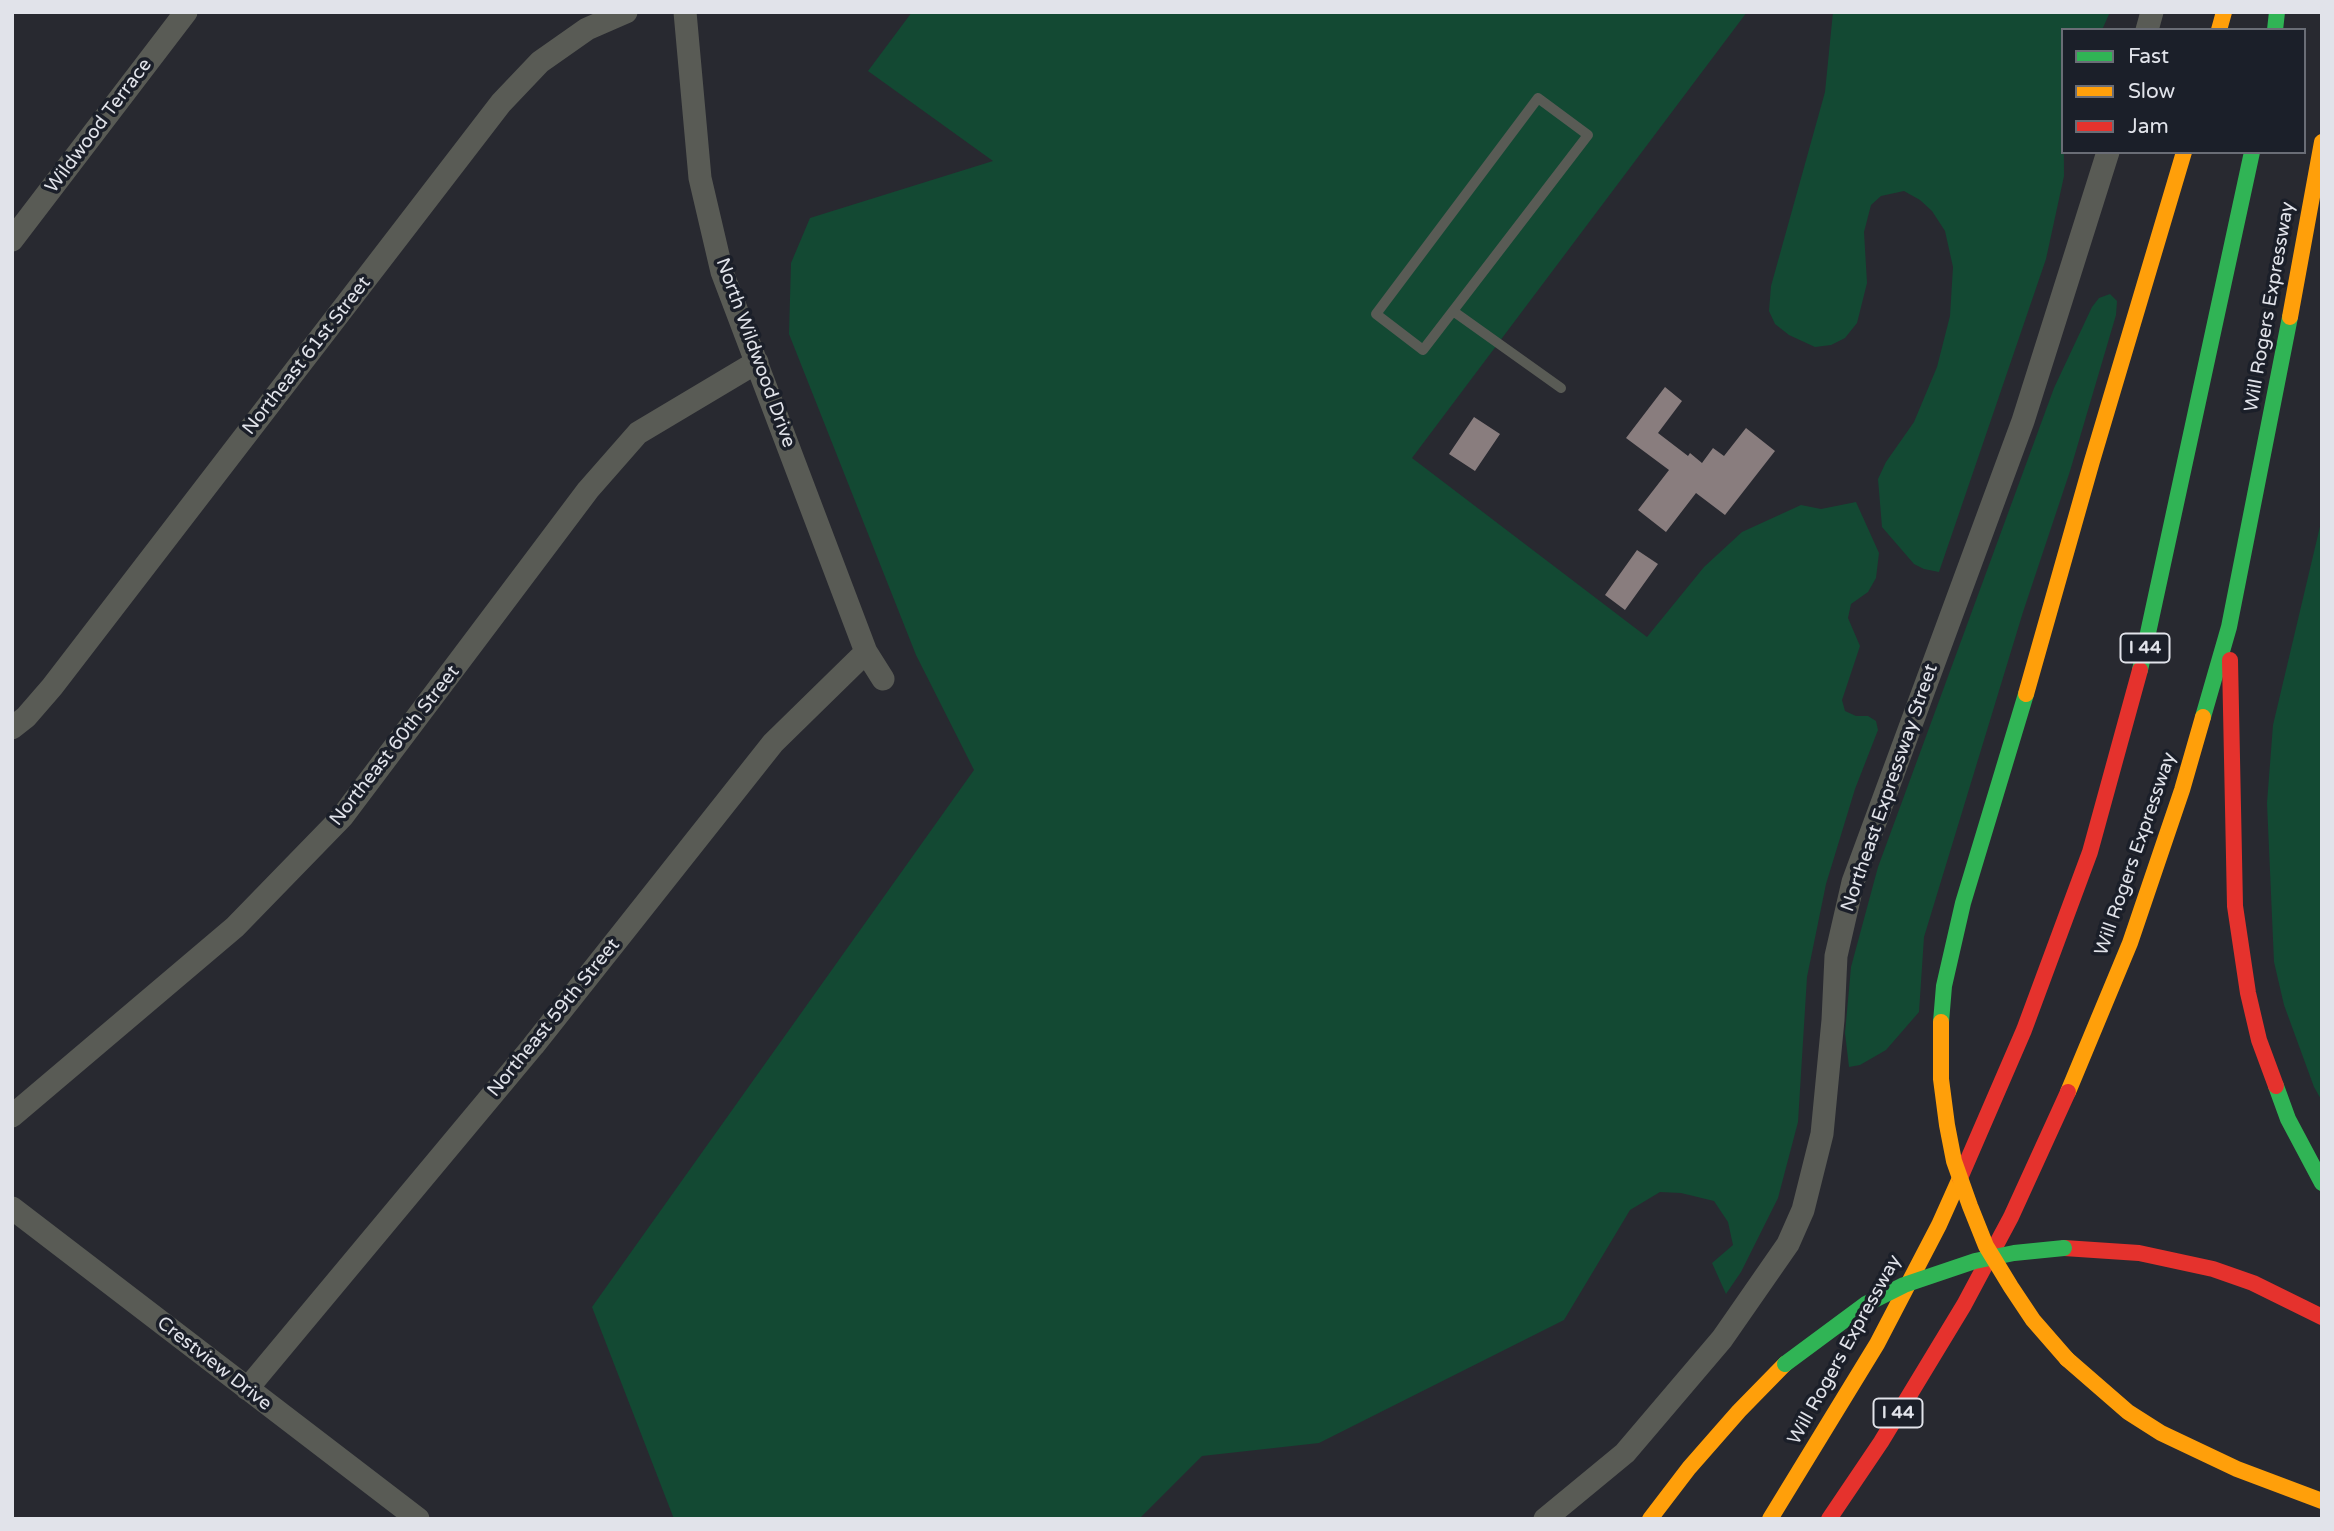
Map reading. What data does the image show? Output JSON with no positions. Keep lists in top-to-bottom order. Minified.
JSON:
{"streets":{"highway":["Will Rogers Expressway","I 44"],"street":["Wildwood Terrace","North Wildwood Drive","Northeast 61st Street","Northeast 60th Street","Northeast Expressway Street","Northeast 59th Street","Crestview Drive"]},"crossings":[["North Wildwood Drive","Northeast 60th Street"],["North Wildwood Drive","Northeast 59th Street"],["Northeast 59th Street","Crestview Drive"]],"legend":["Fast","Slow","Jam"]}
